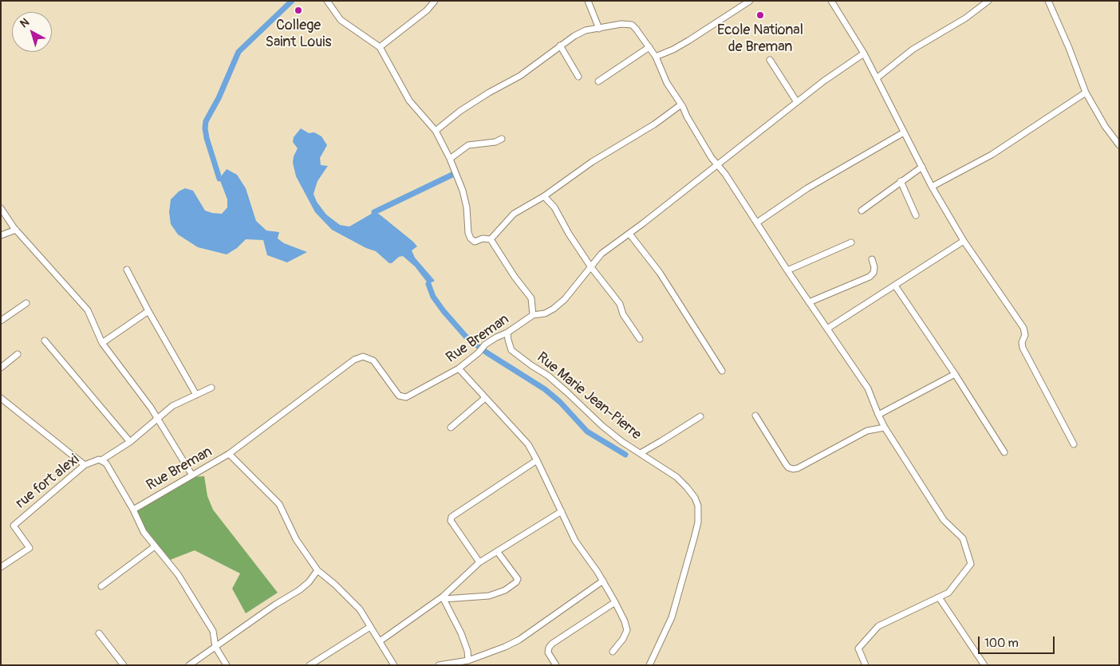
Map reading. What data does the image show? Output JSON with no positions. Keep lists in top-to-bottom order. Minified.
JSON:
{"streets":{"street":["Rue Breman","Rue Marie Jean-Pierre","rue fort alexi"]},"crossings":[["Rue Breman","Rue Marie Jean-Pierre"],["Rue Breman","rue fort alexi"]],"places":["College Saint Louis","Ecole National de Breman"],"scale_bar":"100 m","north":"top left"}
